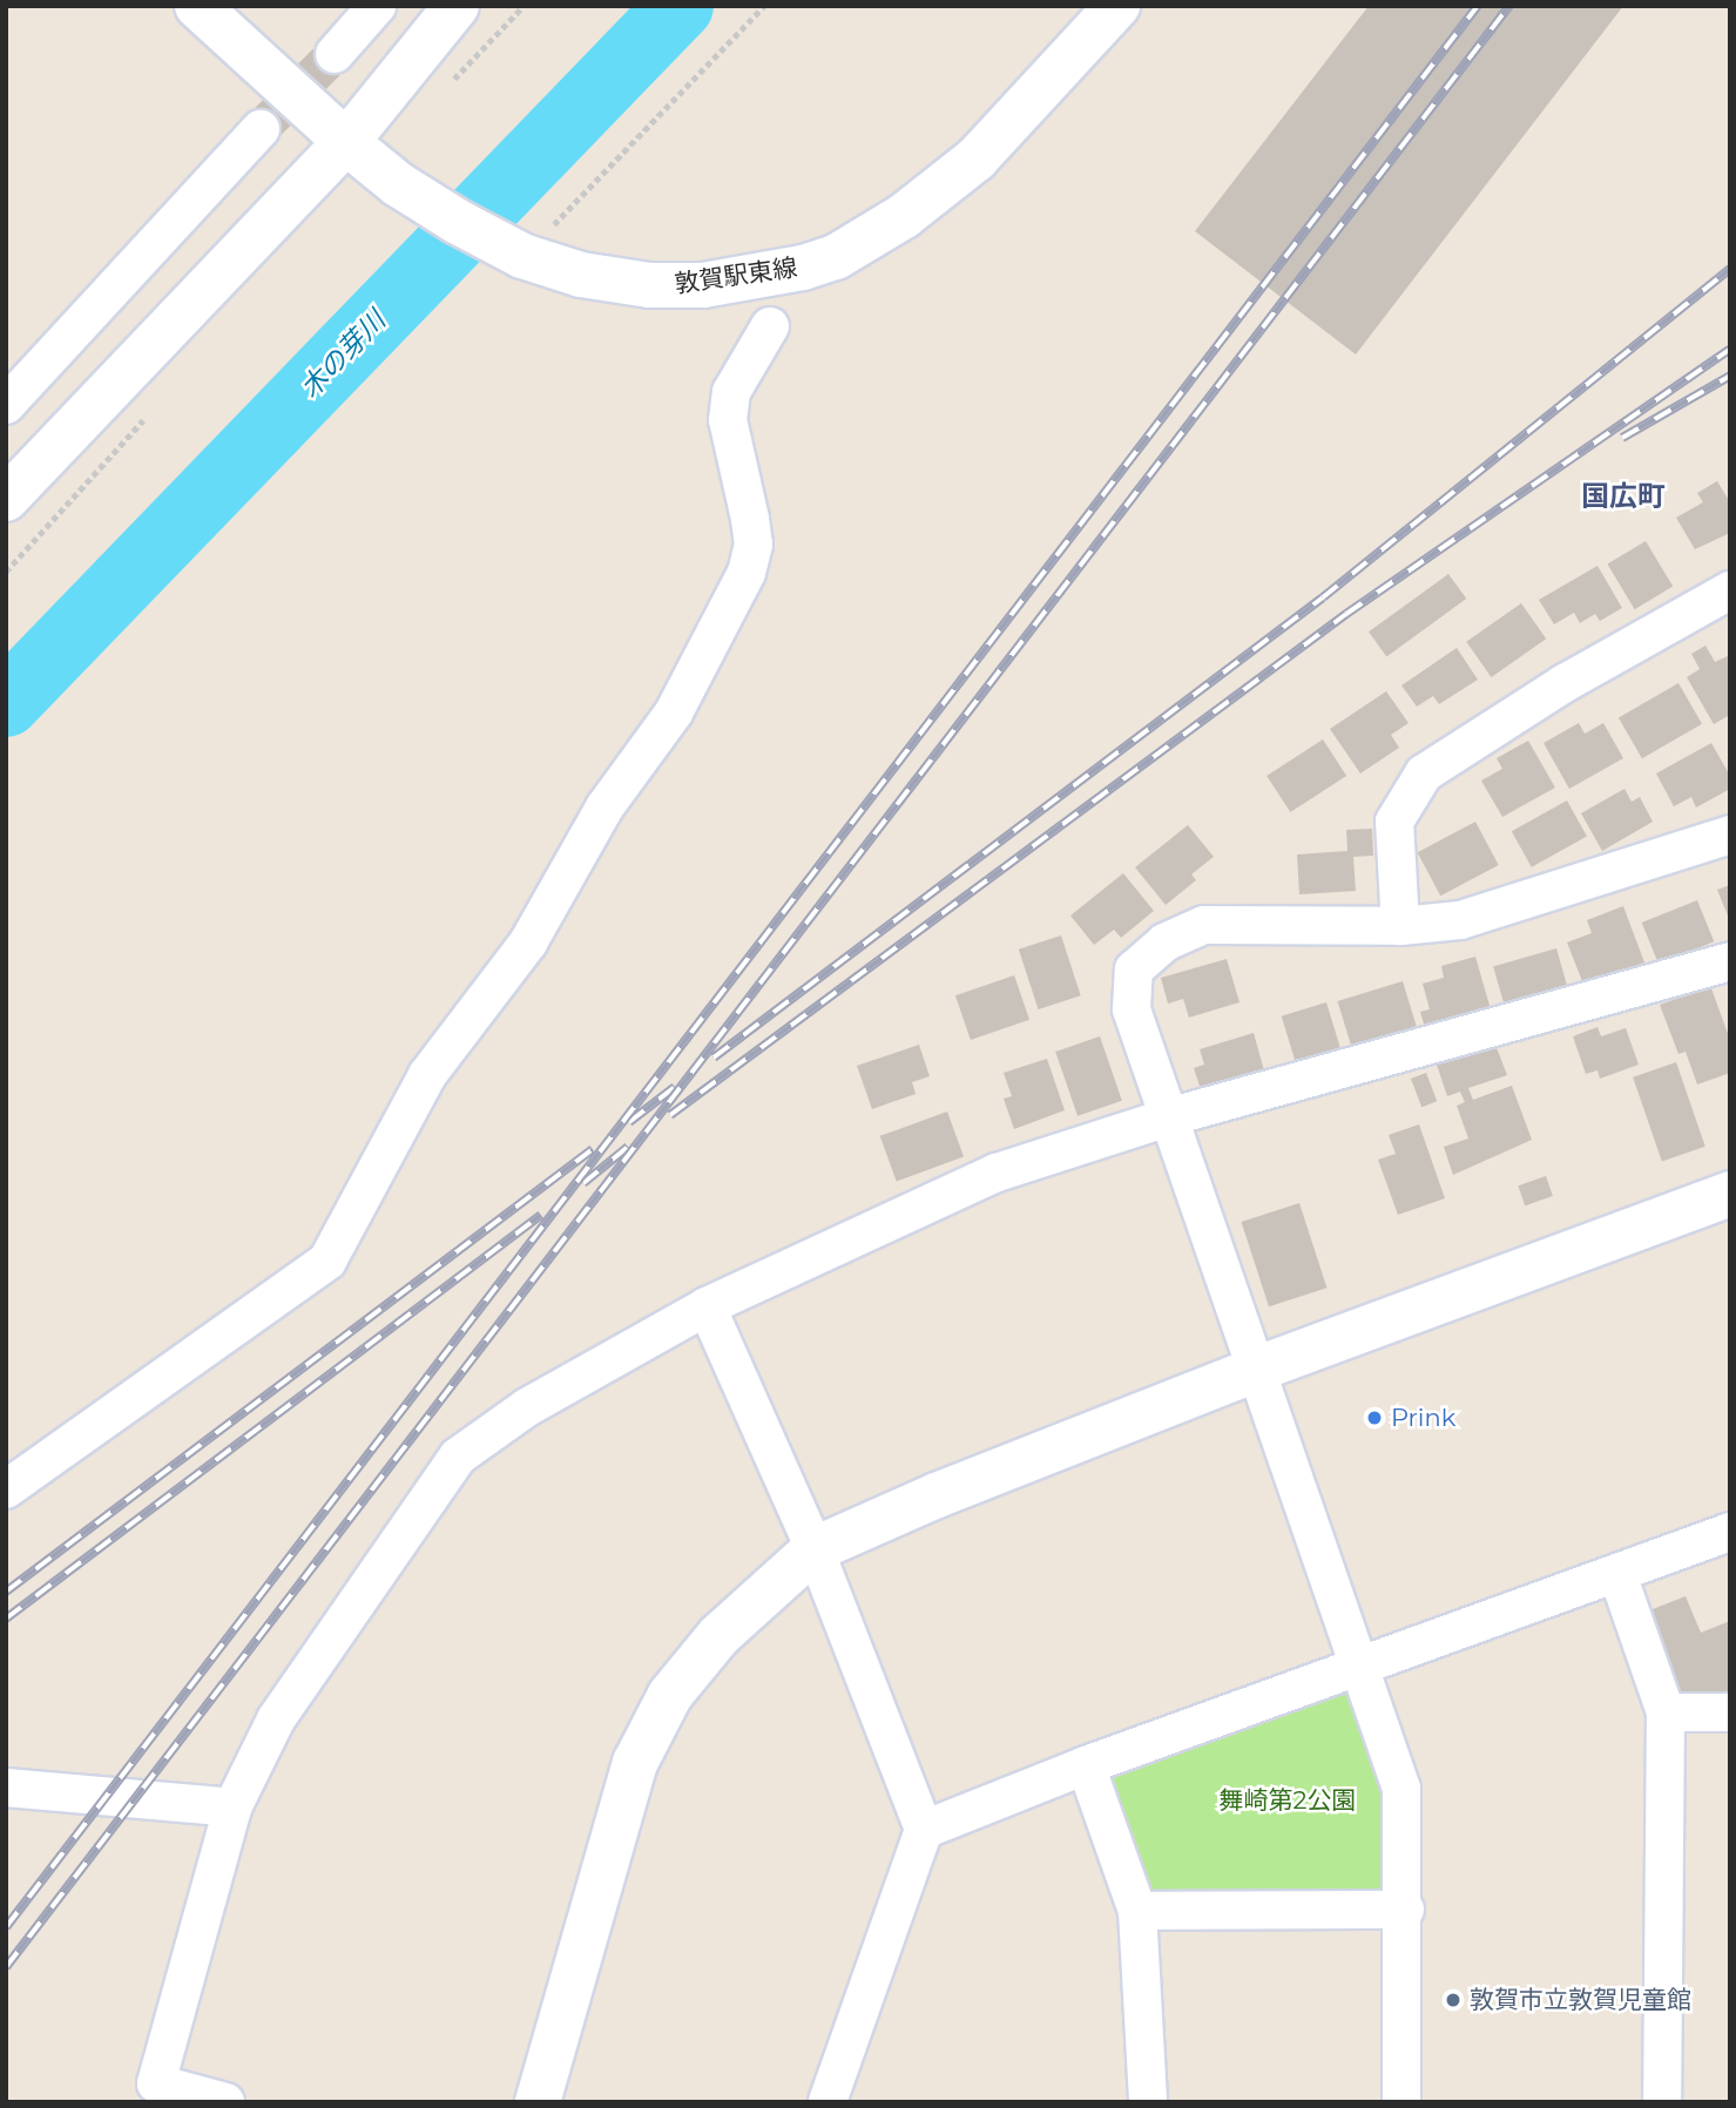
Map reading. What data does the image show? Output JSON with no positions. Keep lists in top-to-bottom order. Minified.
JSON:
{"streets":{"street":["敦賀駅東線"]},"districts":["国広町"],"water":["木の芽川"],"parks":["舞崎第2公園"],"places":["Prink","敦賀市立敦賀児童館"]}
